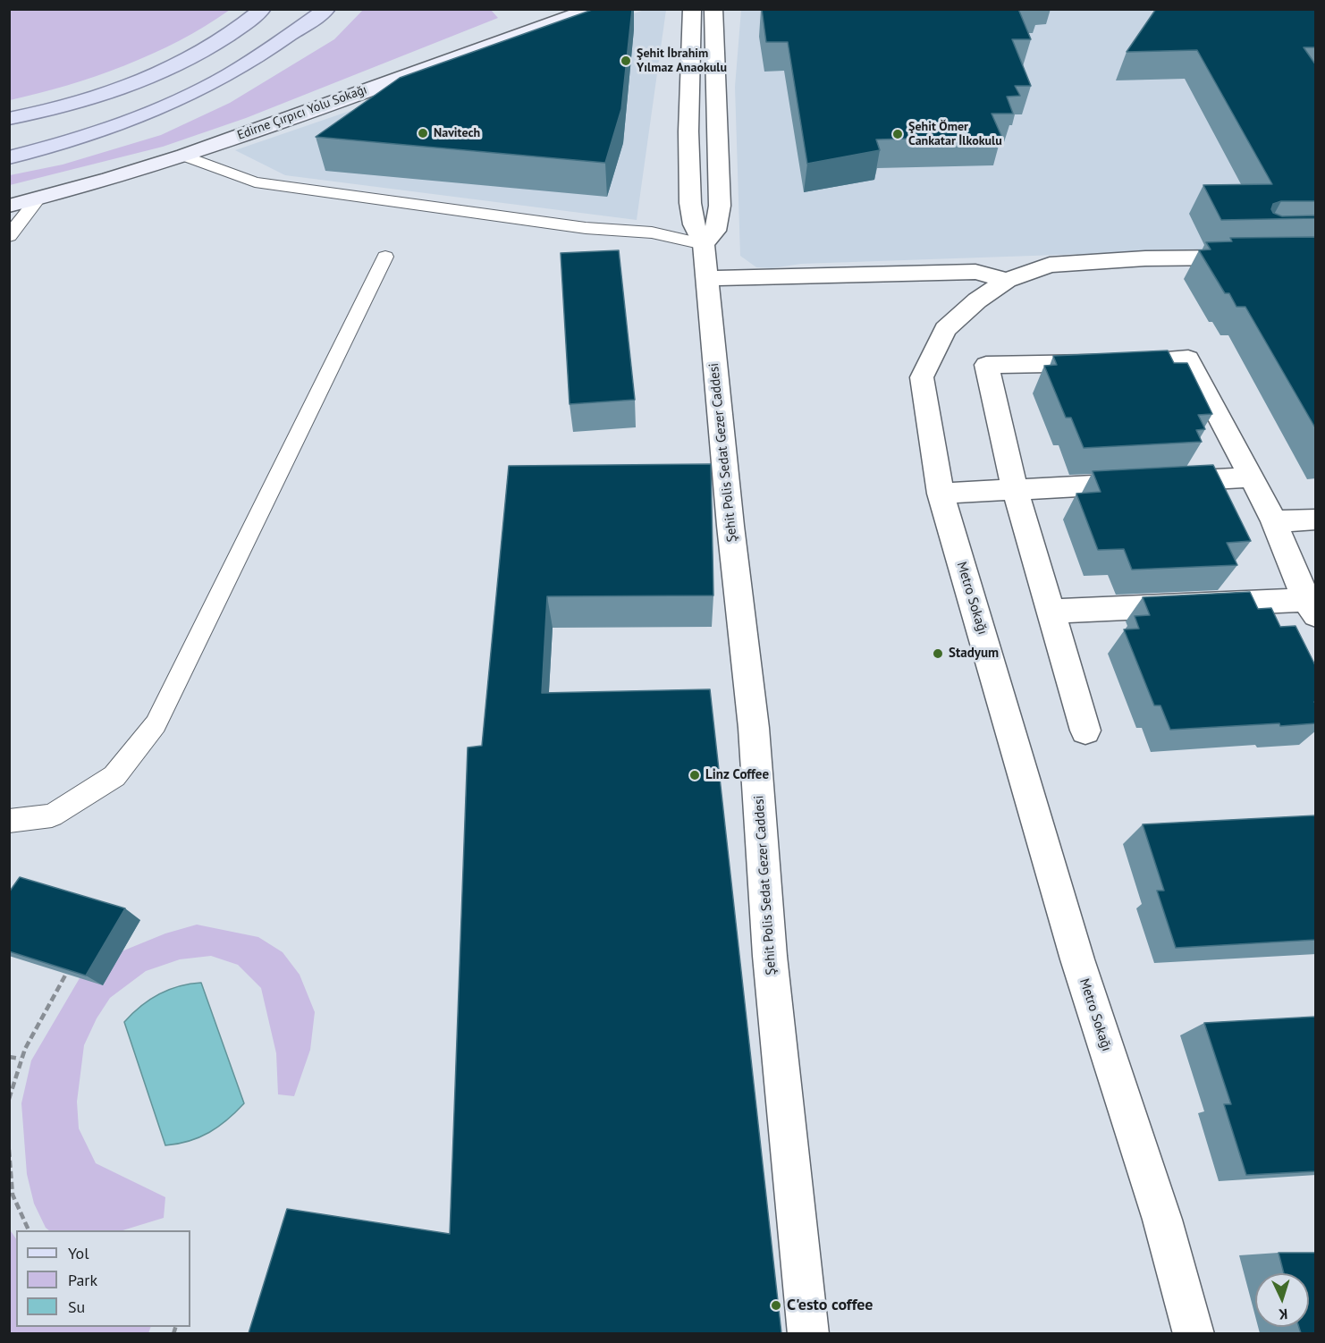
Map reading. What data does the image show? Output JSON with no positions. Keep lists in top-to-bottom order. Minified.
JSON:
{"streets":{"main road":["Edirne Çırpıcı Yolu Sokağı"],"street":["Şehit Polis Sedat Gezer Caddesi","Metro Sokağı"]},"places":["Şehit İbrahim Yılmaz Anaokulu","Navitech","Şehit Ömer Cankatar İlkokulu","Stadyum","Linz Coffee","C'esto coffee"],"legend":["Yol","Park","Su"],"north":"bottom"}
